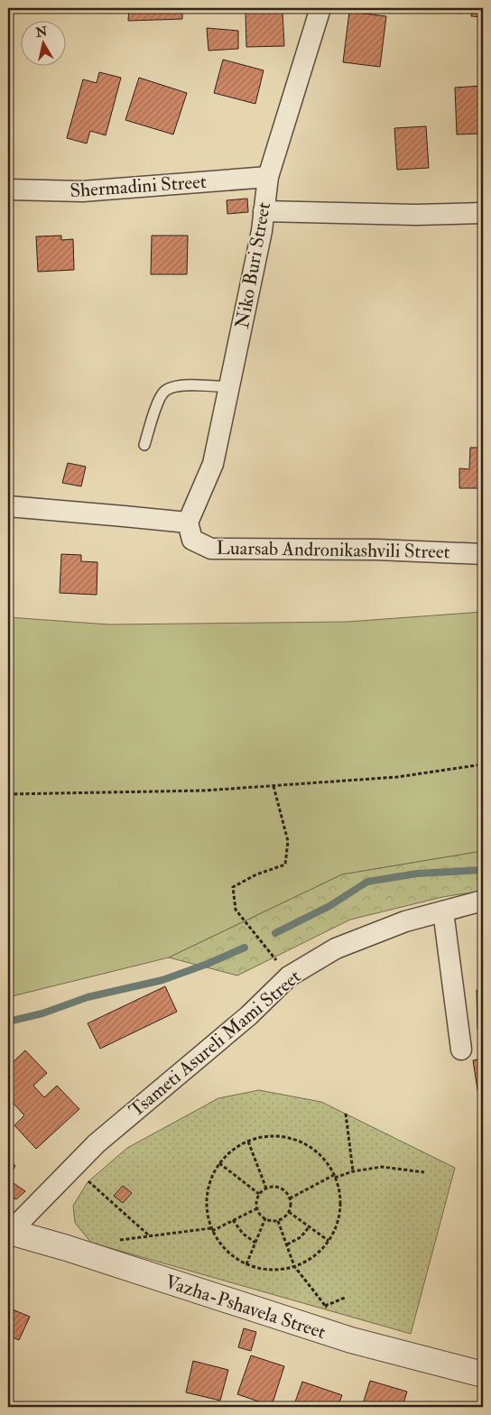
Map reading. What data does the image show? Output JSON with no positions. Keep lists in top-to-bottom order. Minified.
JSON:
{"streets":{"street":["Shermadini Street","Niko Buri Street","Luarsab Andronikashvili Street","Tsameti Asureli Mami Street","Vazha-Pshavela Street"]},"crossings":[["Shermadini Street","Niko Buri Street"],["Niko Buri Street","Luarsab Andronikashvili Street"],["Tsameti Asureli Mami Street","Vazha-Pshavela Street"]],"north":"top"}
